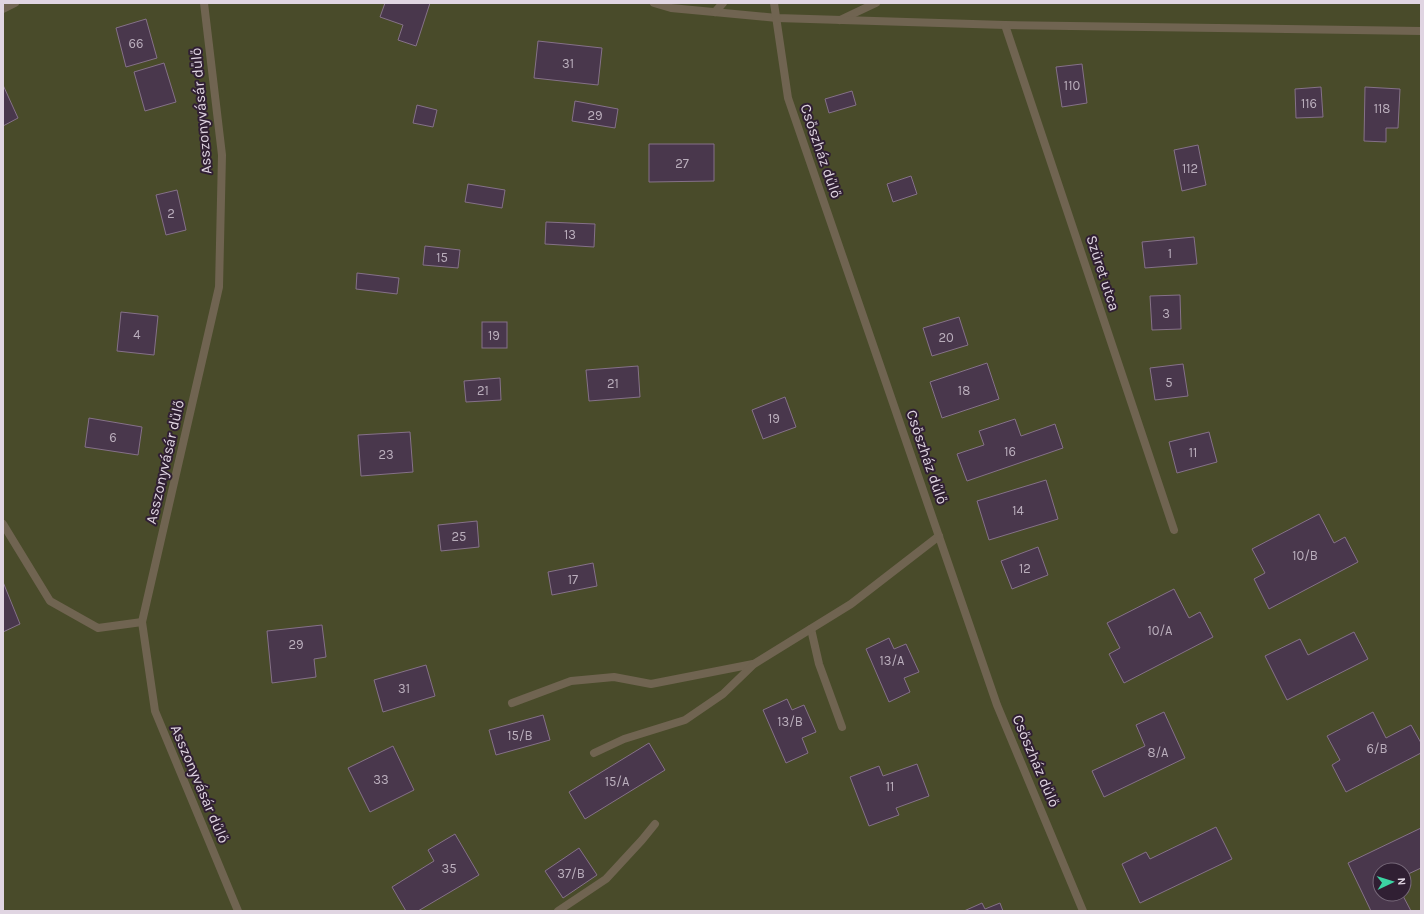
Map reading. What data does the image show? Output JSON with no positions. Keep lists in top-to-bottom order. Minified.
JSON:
{"streets":{"street":["Asszonyvásár dűlő","Csőszház dűlő","Szüret utca"]},"house_numbers":["66","31","110","116","118","29","27","112","2","13","1","15","3","4","19","20","5","21","21","18","19","6","16","11","23","14","25","10/B","12","17","10/A","29","13/A","31","13/B","15/B","6/B","8/A","33","15/A","11","35","37/B"],"north":"right"}
